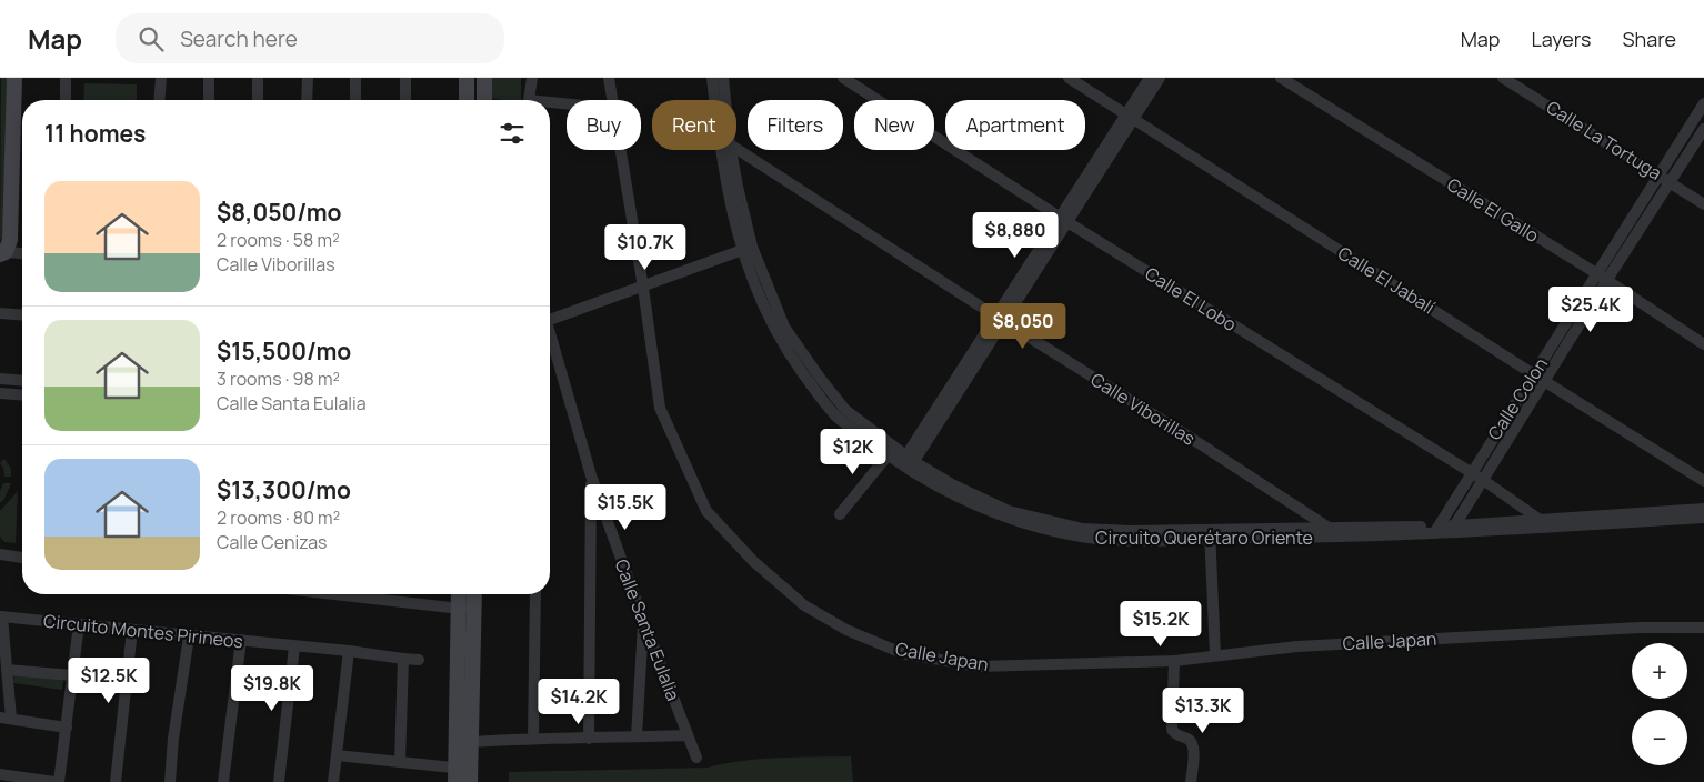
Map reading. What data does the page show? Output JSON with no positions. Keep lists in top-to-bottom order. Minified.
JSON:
{"streets":{"street":["Calle La Tortuga","Calle El Gallo","Calle El Jabalí","Calle El Lobo","Calle Colon","Calle Viborillas","Circuito Querétaro Oriente","Calle Santa Eulalia","Circuito Montes Pirineos","Calle Japan"]},"crossings":[["Calle La Tortuga","Calle Colon"],["Calle El Gallo","Calle Colon"],["Calle El Jabalí","Calle Colon"],["Calle El Lobo","Calle Colon"],["Calle El Lobo","Circuito Querétaro Oriente"],["Calle Colon","Circuito Querétaro Oriente"],["Calle Viborillas","Circuito Querétaro Oriente"]],"page":{"header":"Map","search":"Search here","nav":["Map","Layers","Share"],"chip":["Buy","Rent","Filters","New","Apartment"],"heading":"11 homes","list":[{"name":"$8,050/mo","note":"2 rooms · 58 m² · Calle Viborillas"},{"name":"$15,500/mo","note":"3 rooms · 98 m² · Calle Santa Eulalia"},{"name":"$13,300/mo","note":"2 rooms · 80 m² · Calle Cenizas"}],"price":["$8,880","$10.7K","$25.4K","$8,050","$12K","$15.5K","$15.2K","$12.5K","$19.8K","$14.2K","$13.3K"],"map_buttons":["+","−"]}}
